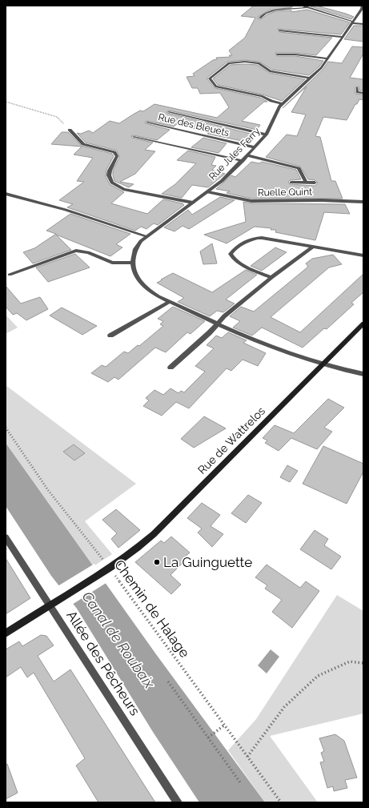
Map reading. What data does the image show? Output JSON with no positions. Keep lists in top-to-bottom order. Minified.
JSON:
{"streets":{"street":["Rue des Bleuets","Rue Jules Ferry","Ruelle Quint","Rue de Wattrelos","Allée des Pêcheurs"],"path":["Chemin de Halage"]},"crossings":[["Rue des Bleuets","Rue Jules Ferry"],["Rue Jules Ferry","Ruelle Quint"],["Rue de Wattrelos","Chemin de Halage"],["Rue de Wattrelos","Allée des Pêcheurs"]],"water":["Canal de Roubaix"],"places":["La Guinguette"]}
